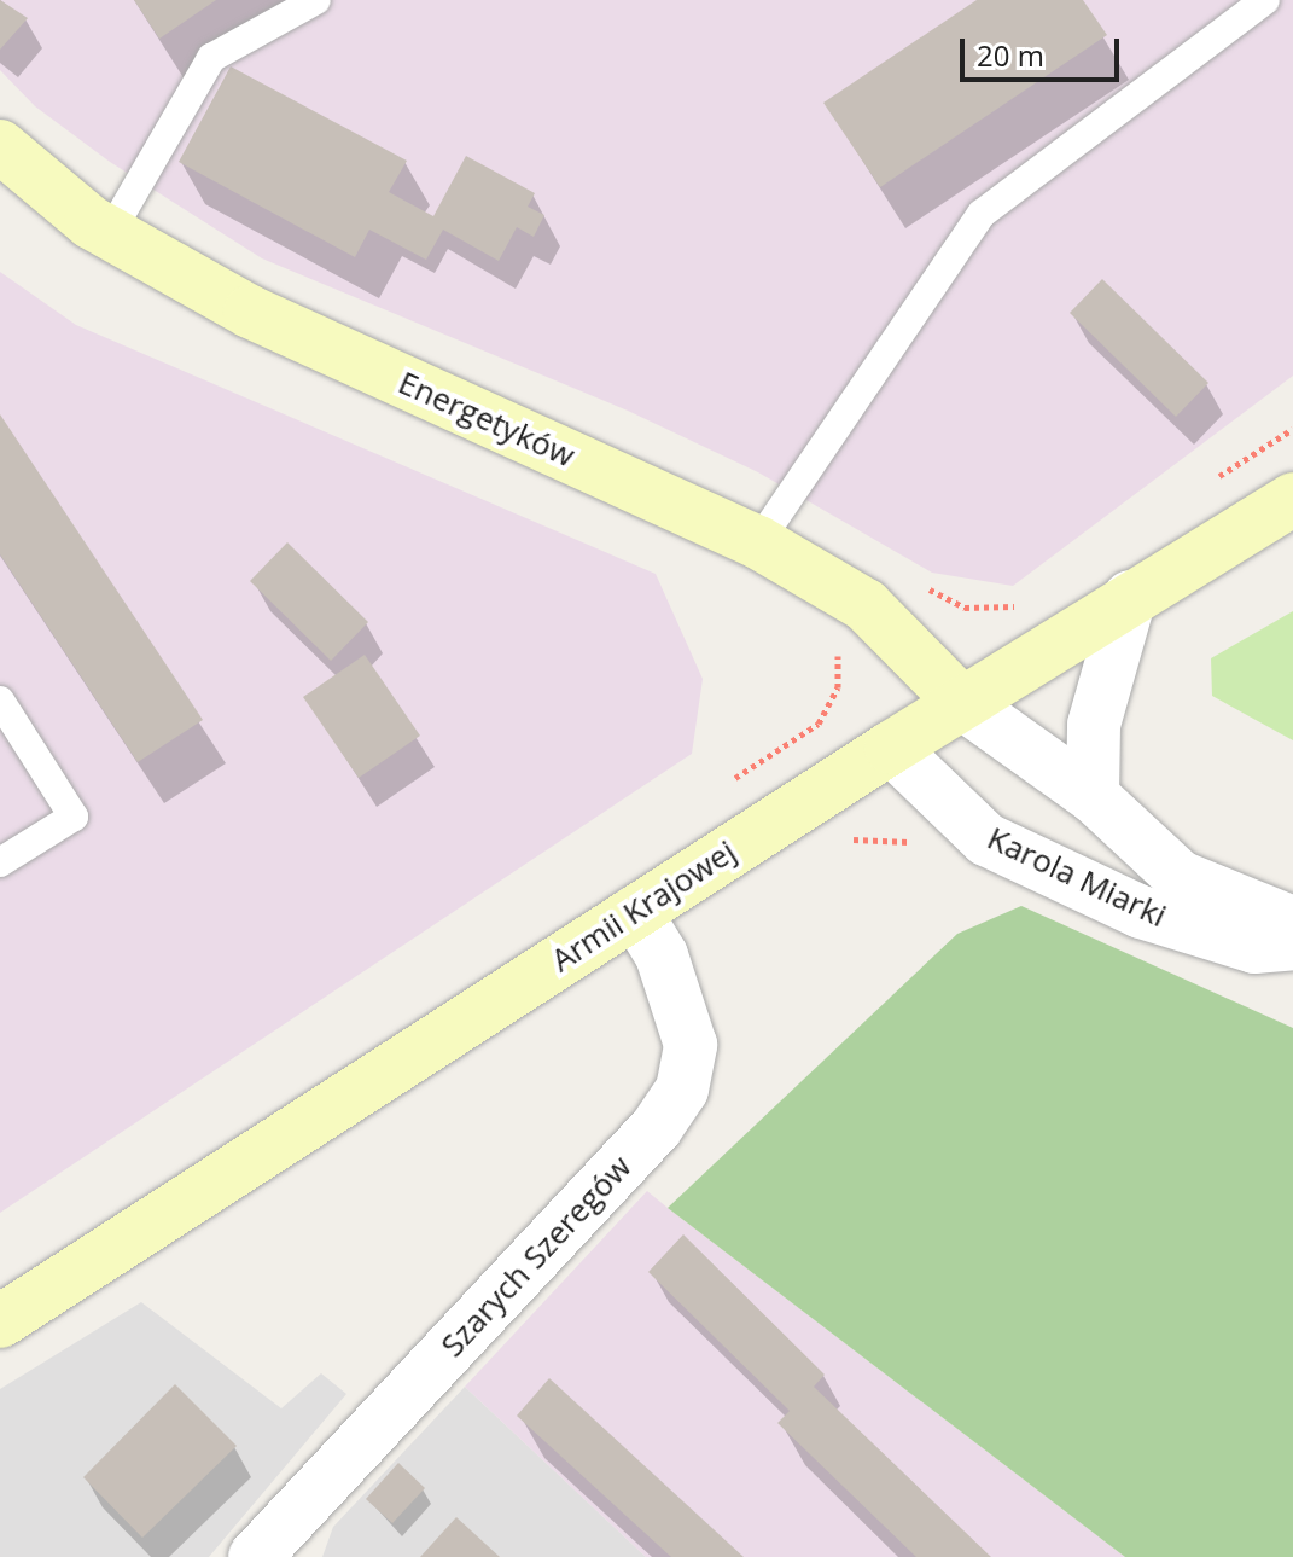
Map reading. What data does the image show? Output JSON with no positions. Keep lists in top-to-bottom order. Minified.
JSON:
{"streets":{"street":["Energetyków","Karola Miarki","Armii Krajowej","Szarych Szeregów"]},"crossings":[["Energetyków","Karola Miarki"],["Energetyków","Armii Krajowej"],["Karola Miarki","Armii Krajowej"],["Armii Krajowej","Szarych Szeregów"]],"scale_bar":"20 m"}
